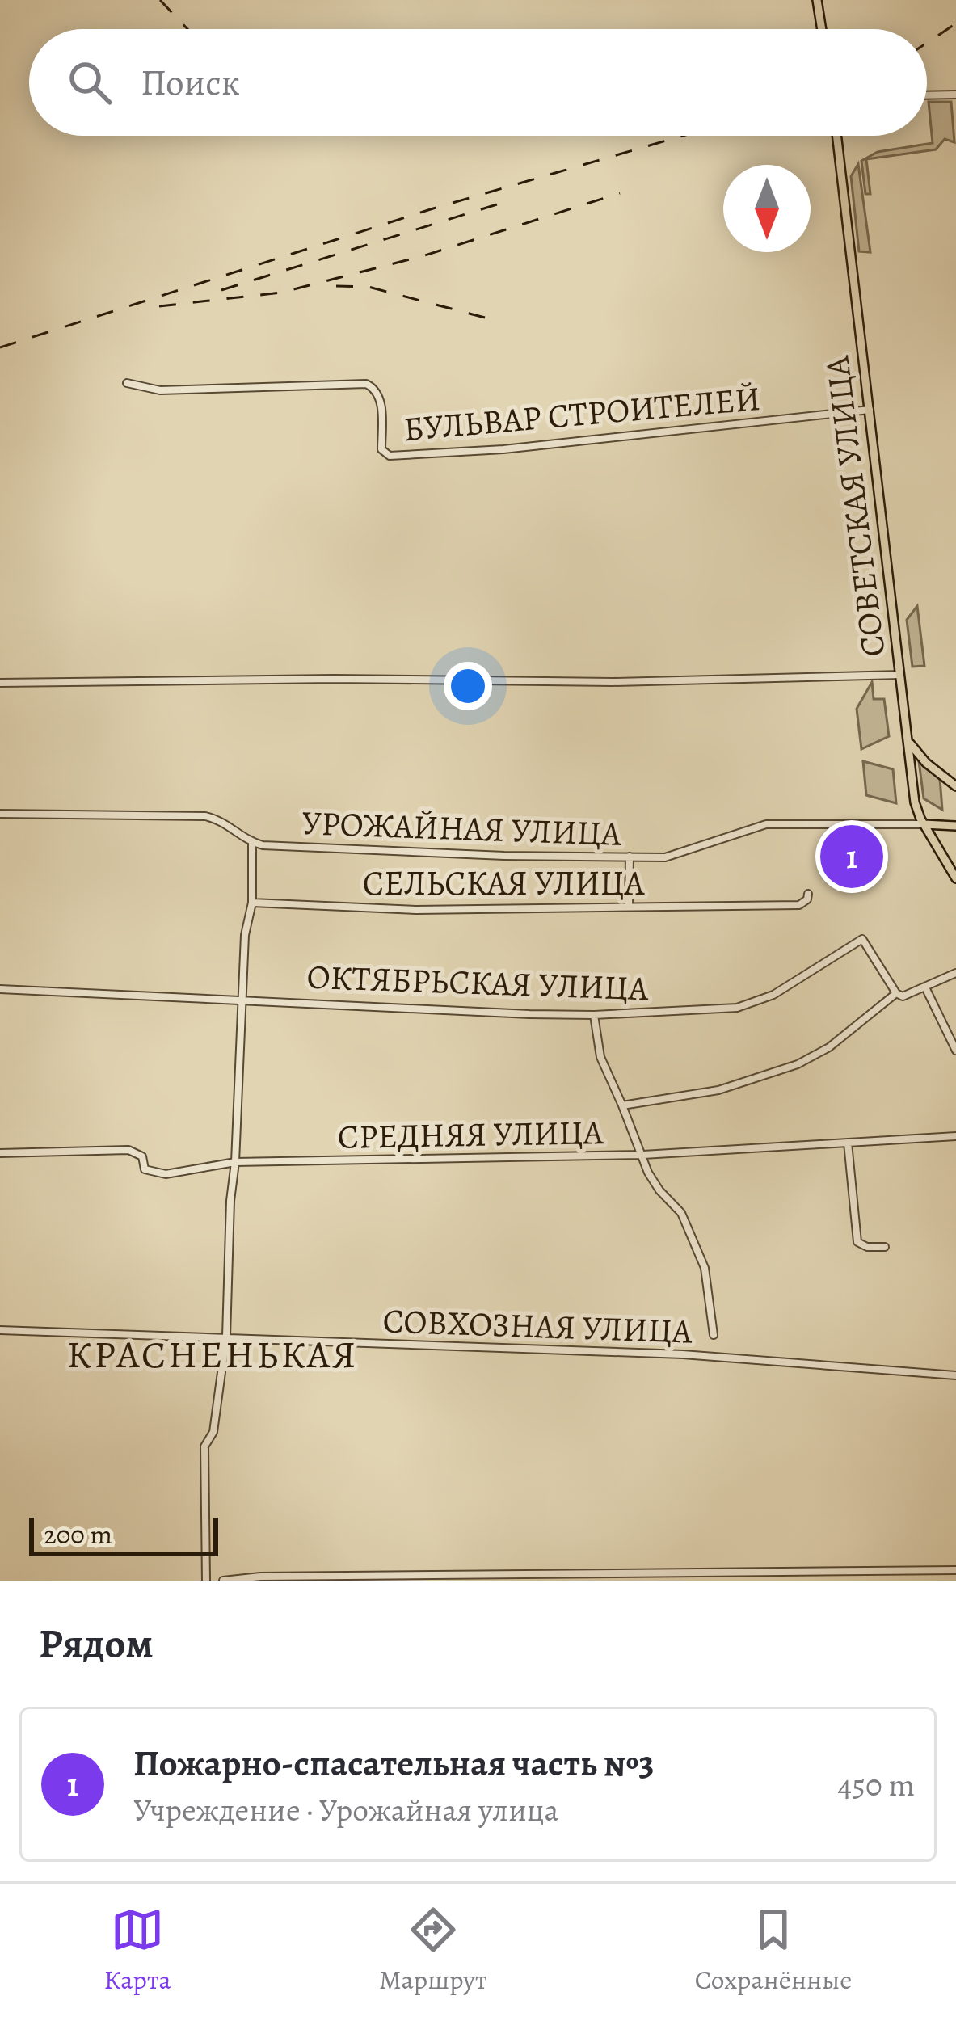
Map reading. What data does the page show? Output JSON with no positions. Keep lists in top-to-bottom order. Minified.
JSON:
{"streets":{"main road":["СОВЕТСКАЯ УЛИЦА"],"street":["БУЛЬВАР СТРОИТЕЛЕЙ","УРОЖАЙНАЯ УЛИЦА","СЕЛЬСКАЯ УЛИЦА","ОКТЯБРЬСКАЯ УЛИЦА","СРЕДНЯЯ УЛИЦА","СОВХОЗНАЯ УЛИЦА"]},"crossings":[["БУЛЬВАР СТРОИТЕЛЕЙ","СОВЕТСКАЯ УЛИЦА"],["СОВЕТСКАЯ УЛИЦА","УРОЖАЙНАЯ УЛИЦА"]],"districts":["КРАСНЕНЬКАЯ"],"scale_bar":"200 m","north":"bottom","page":{"search":"Поиск","pins":"1","scale":"200 m","heading":"Рядом","list":[{"mark":"1","name":"Пожарно-спасательная часть №3","note":"Учреждение · Урожайная улица","value":"450 m"}],"nav":["Карта","Маршрут","Сохранённые"]}}
